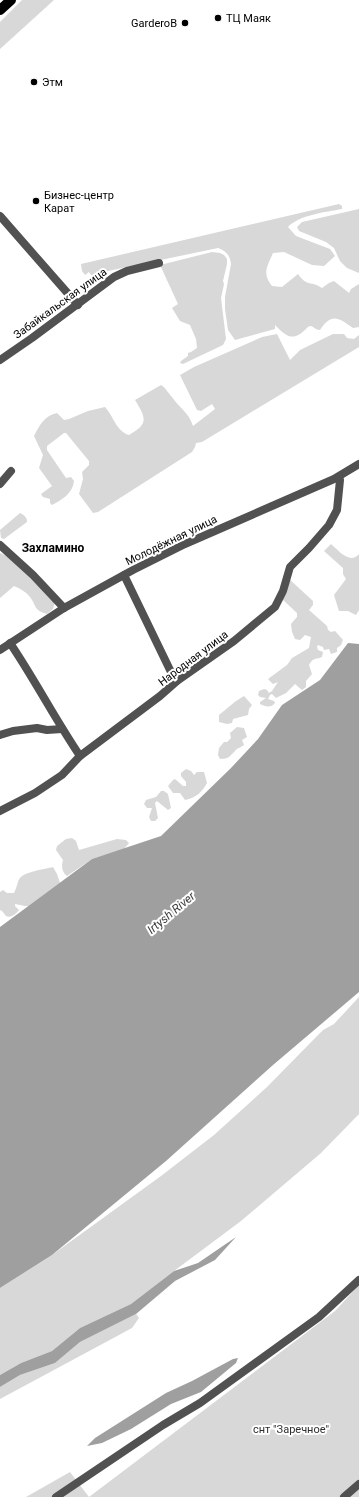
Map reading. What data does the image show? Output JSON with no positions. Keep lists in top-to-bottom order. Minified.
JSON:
{"streets":{"street":["Забайкальская улица","Молодёжная улица","Народная улица"]},"crossings":[["Молодёжная улица","Народная улица"]],"districts":["Захламино"],"water":["Irtysh River"],"parks":["снт \"Заречное\""],"places":["ТЦ Маяк","GarderoB","Этм","Бизнес-центр Карат"]}
